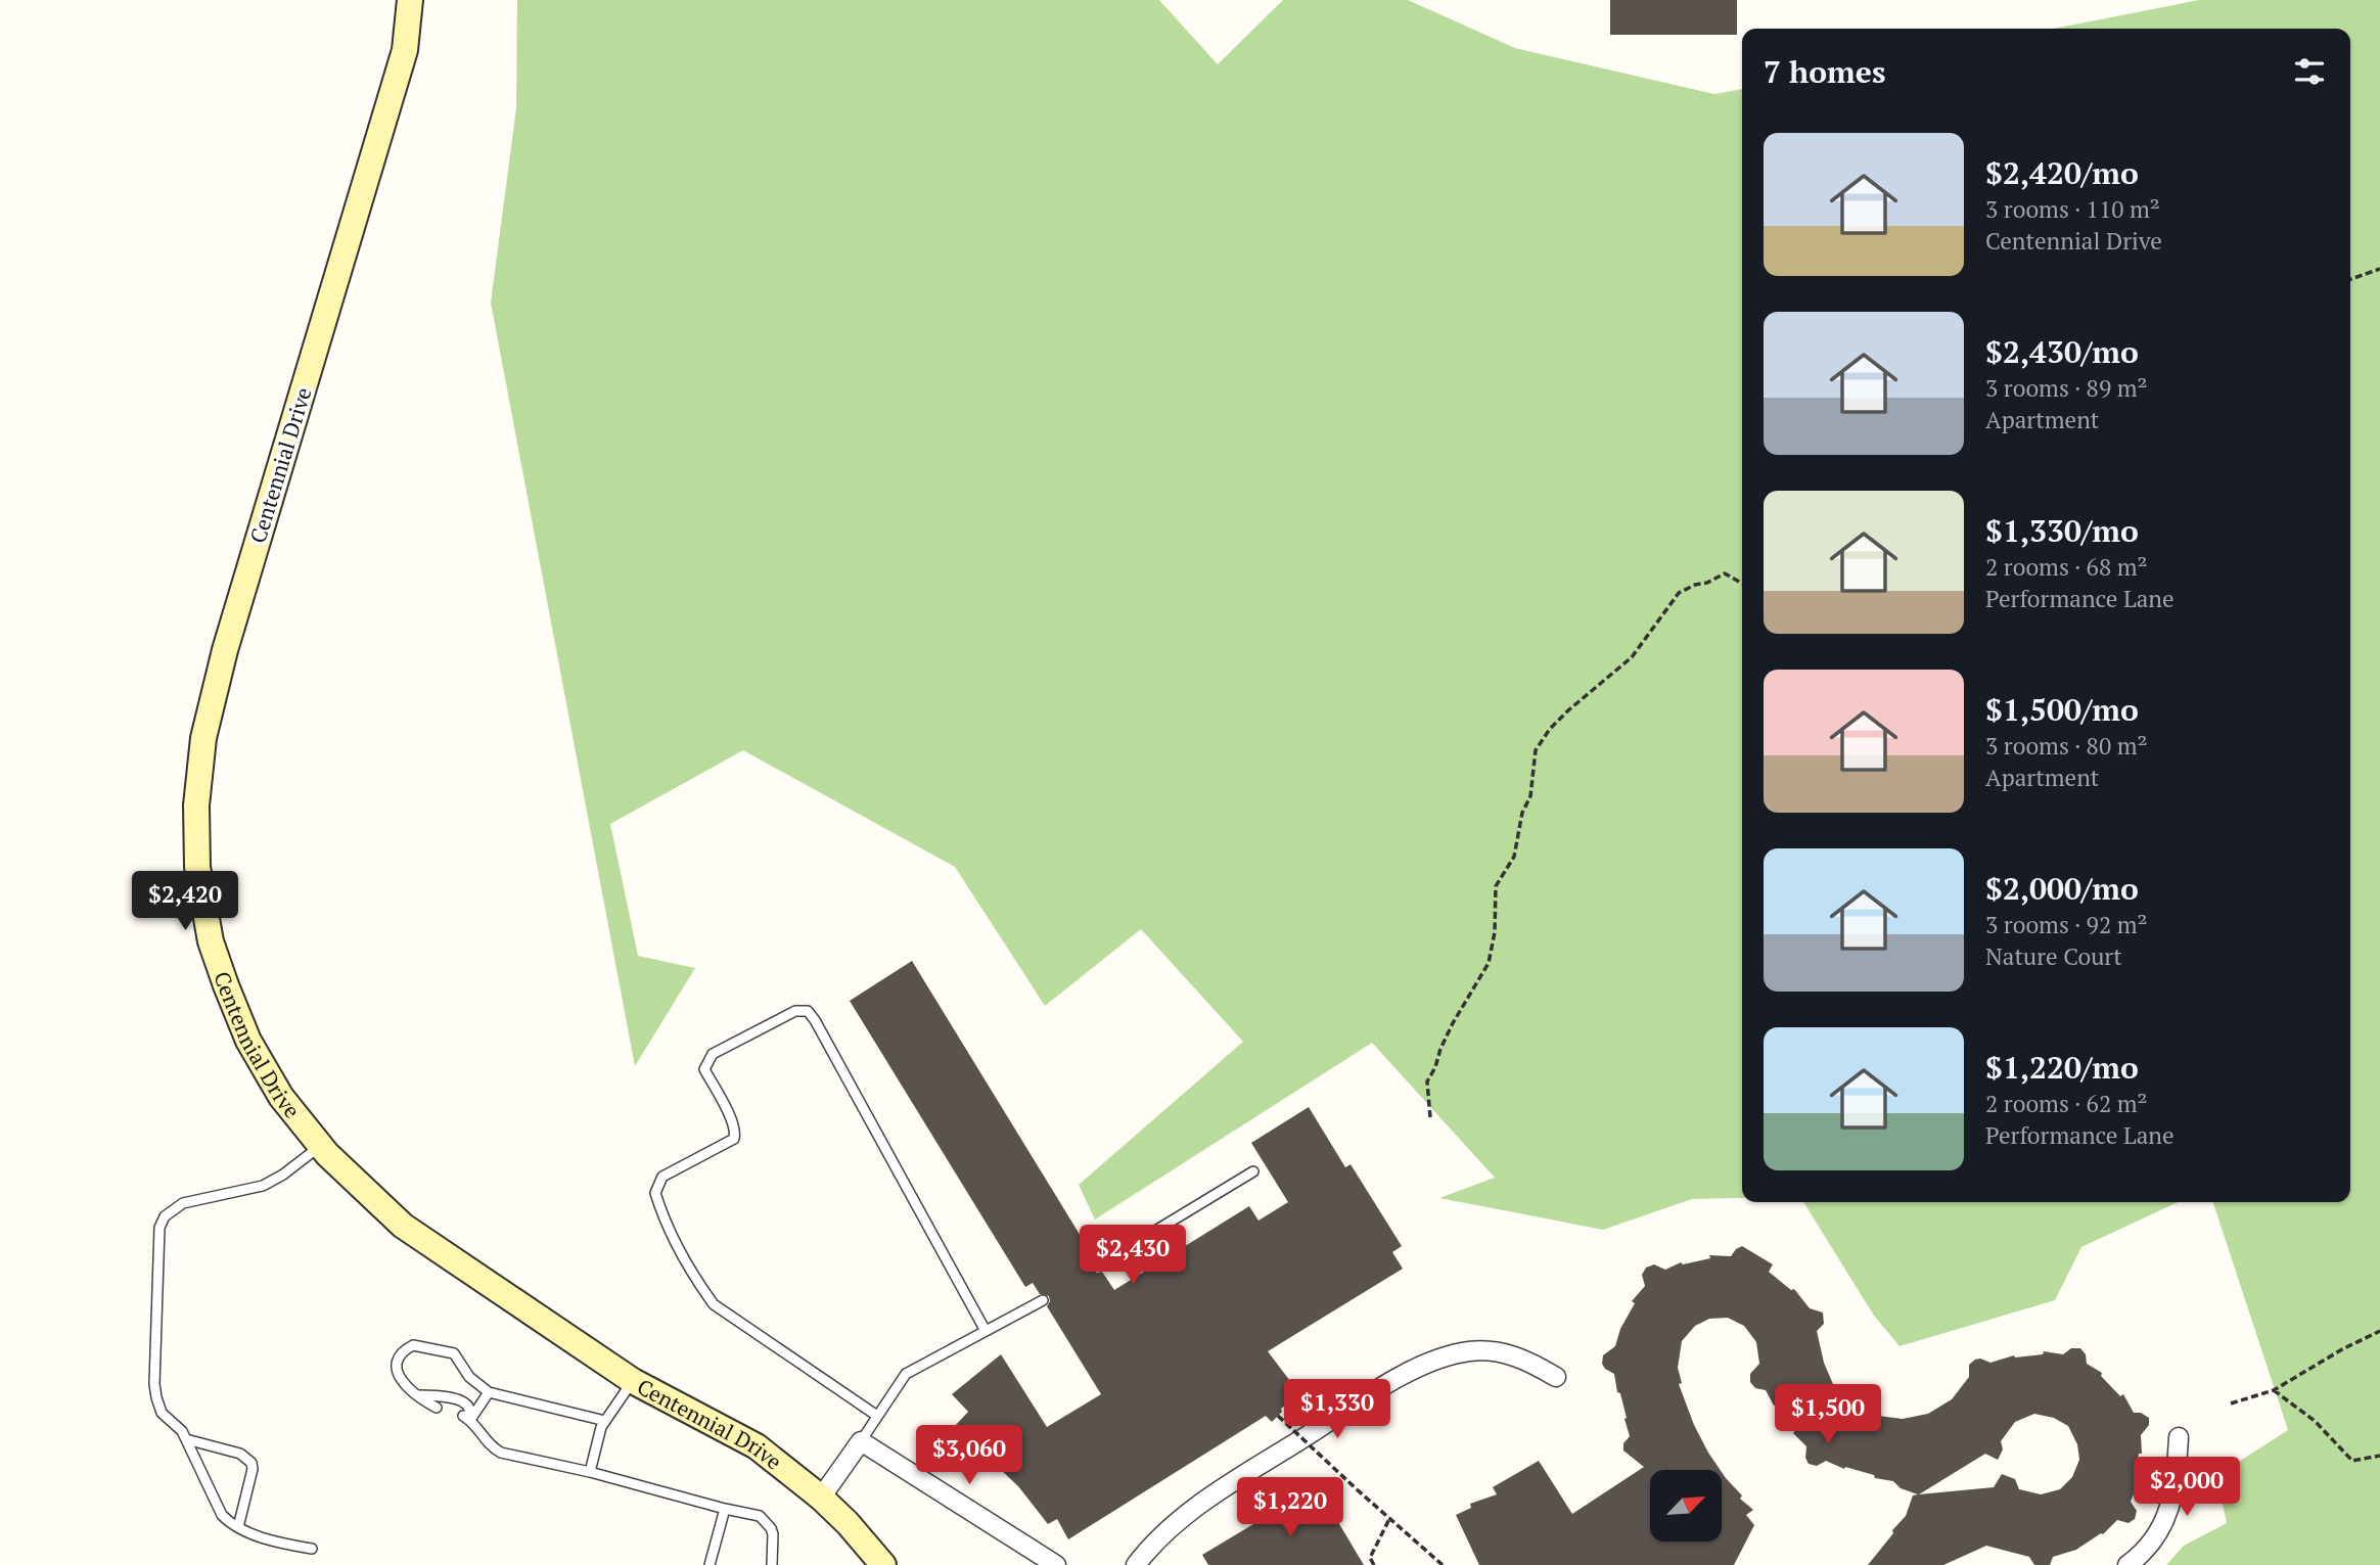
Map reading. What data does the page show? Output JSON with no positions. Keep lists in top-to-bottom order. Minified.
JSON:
{"streets":{"main road":["Centennial Drive"]},"north":"top right","page":{"heading":"7 homes","list":[{"name":"$2,420/mo","note":"3 rooms · 110 m² · Centennial Drive"},{"name":"$2,430/mo","note":"3 rooms · 89 m² · Apartment"},{"name":"$1,330/mo","note":"2 rooms · 68 m² · Performance Lane"},{"name":"$1,500/mo","note":"3 rooms · 80 m² · Apartment"},{"name":"$2,000/mo","note":"3 rooms · 92 m² · Nature Court"},{"name":"$1,220/mo","note":"2 rooms · 62 m² · Performance Lane"}],"price":["$2,420","$2,430","$1,330","$1,500","$3,060","$2,000","$1,220"]}}
